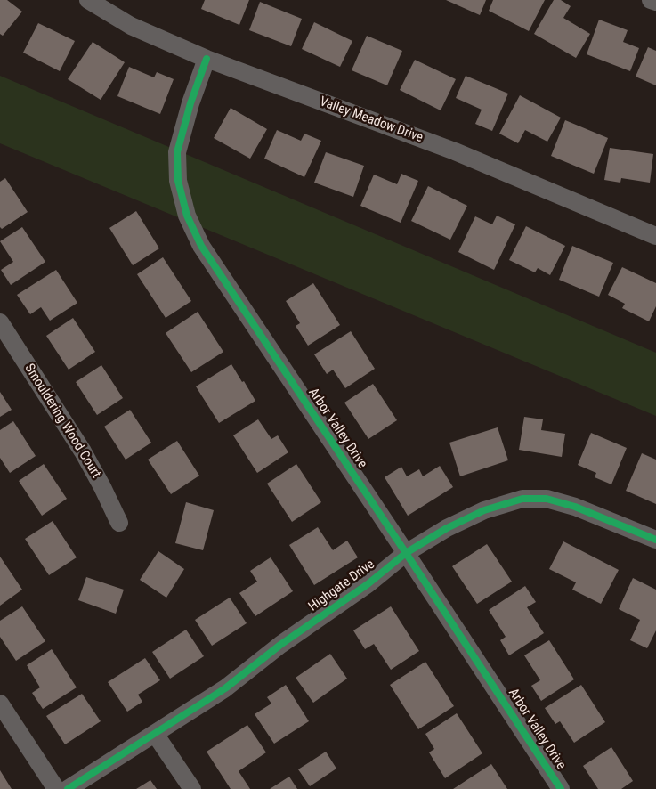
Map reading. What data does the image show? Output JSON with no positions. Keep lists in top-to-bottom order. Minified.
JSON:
{"streets":{"street":["Valley Meadow Drive","Smouldering Wood Court","Arbor Valley Drive","Highgate Drive"]},"crossings":[["Valley Meadow Drive","Arbor Valley Drive"],["Arbor Valley Drive","Highgate Drive"]]}
